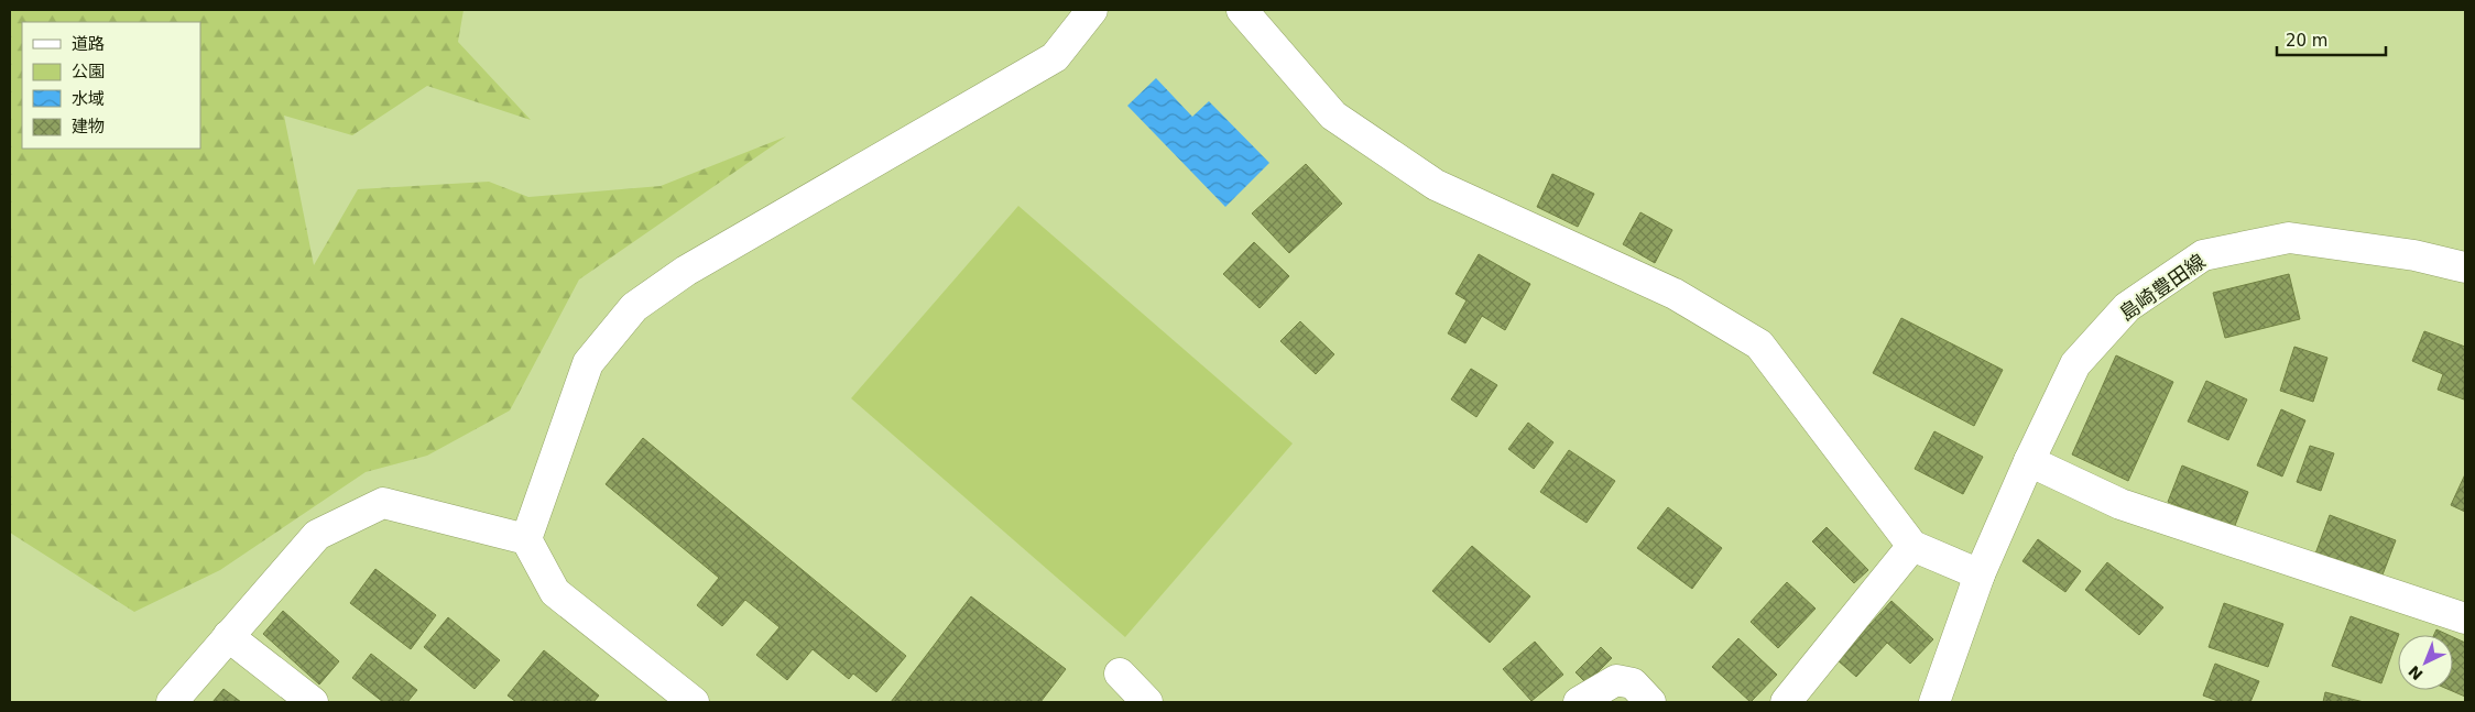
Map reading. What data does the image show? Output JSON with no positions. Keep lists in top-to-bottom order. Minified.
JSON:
{"streets":{"street":["島崎豊田線"]},"legend":["道路","公園","水域","建物"],"scale_bar":"20 m","north":"bottom left"}
